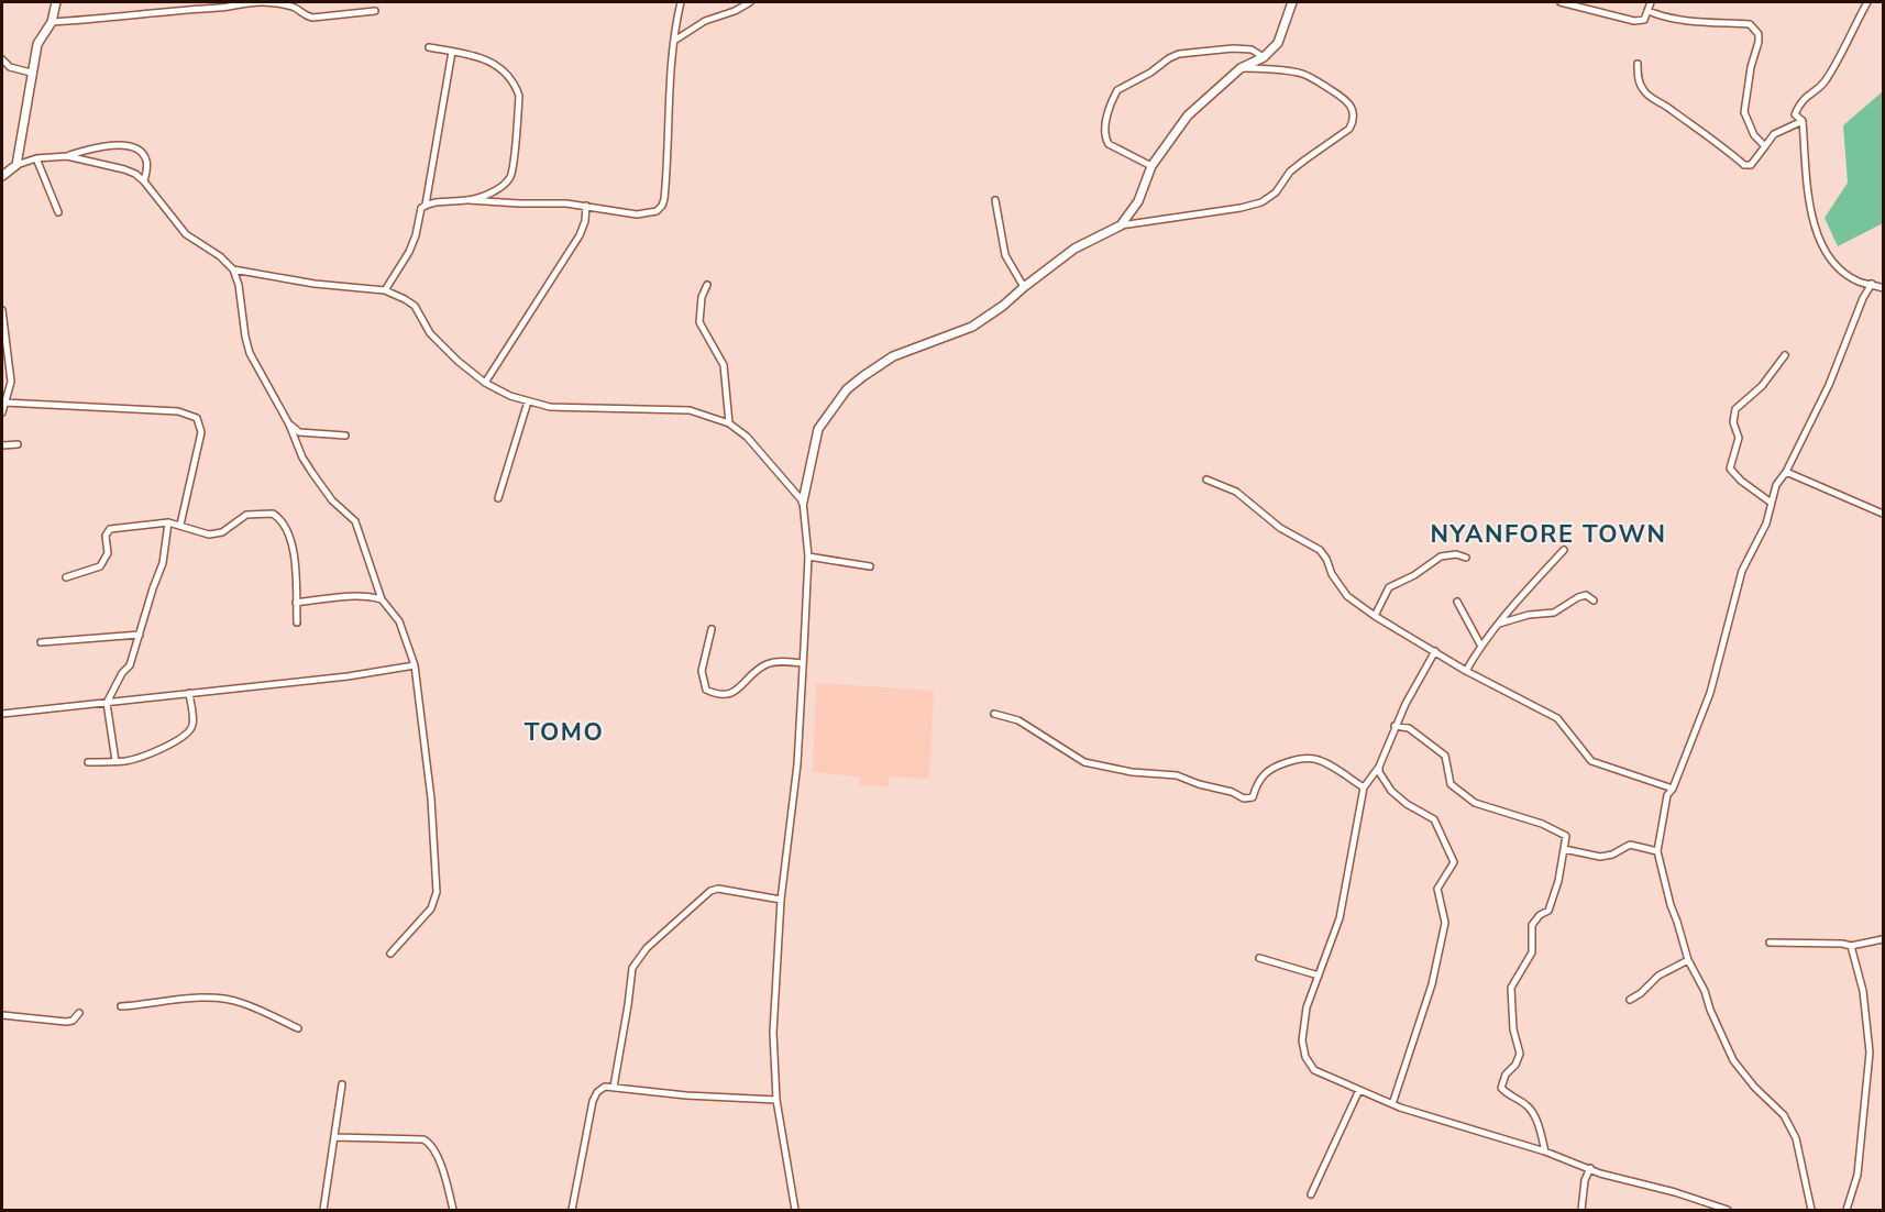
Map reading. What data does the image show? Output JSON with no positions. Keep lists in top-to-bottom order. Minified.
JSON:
{"districts":["NYANFORE TOWN","TOMO"]}
